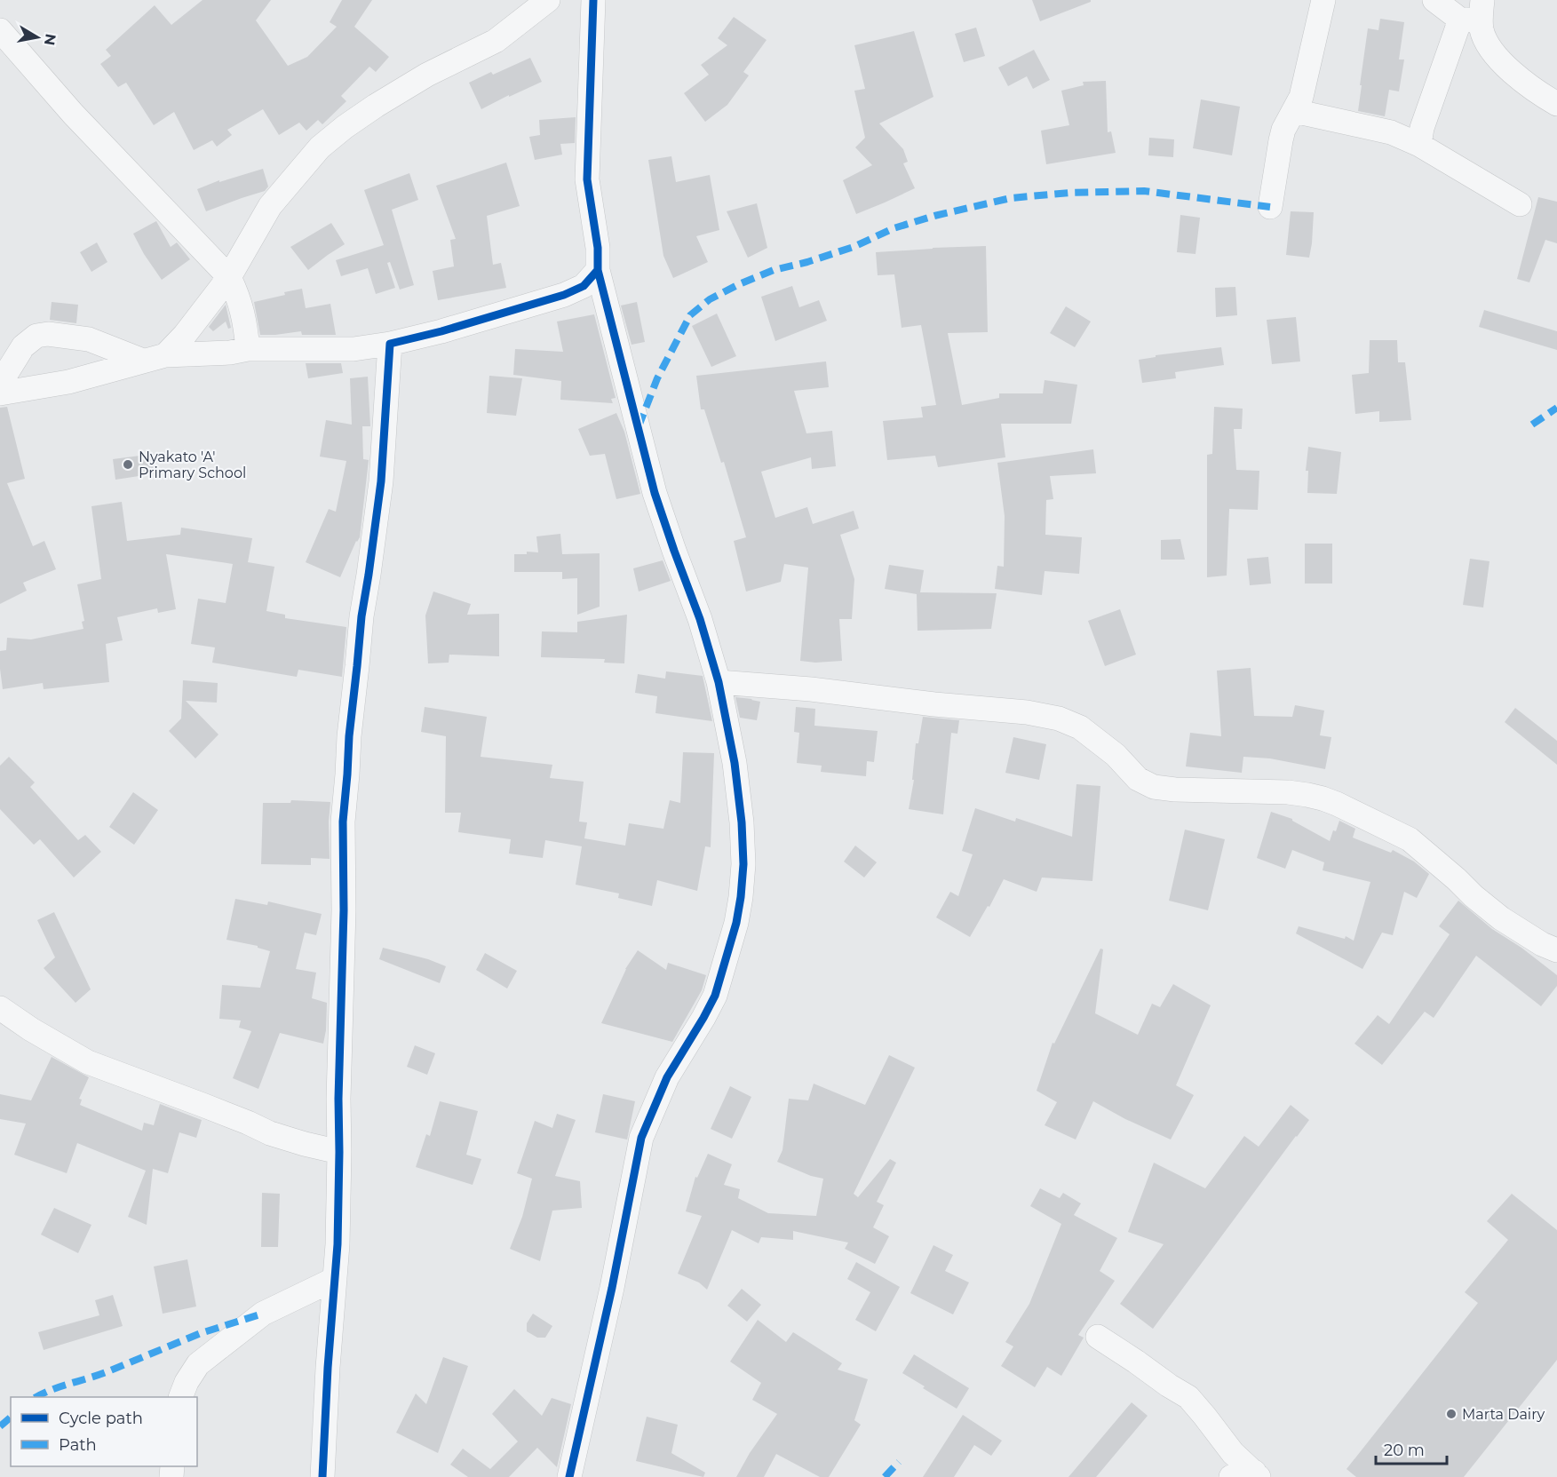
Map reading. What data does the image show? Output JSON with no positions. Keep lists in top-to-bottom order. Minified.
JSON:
{"places":["Nyakato 'A' Primary School","Marta Dairy"],"legend":["Cycle path","Path"],"scale_bar":"20 m","north":"right"}
